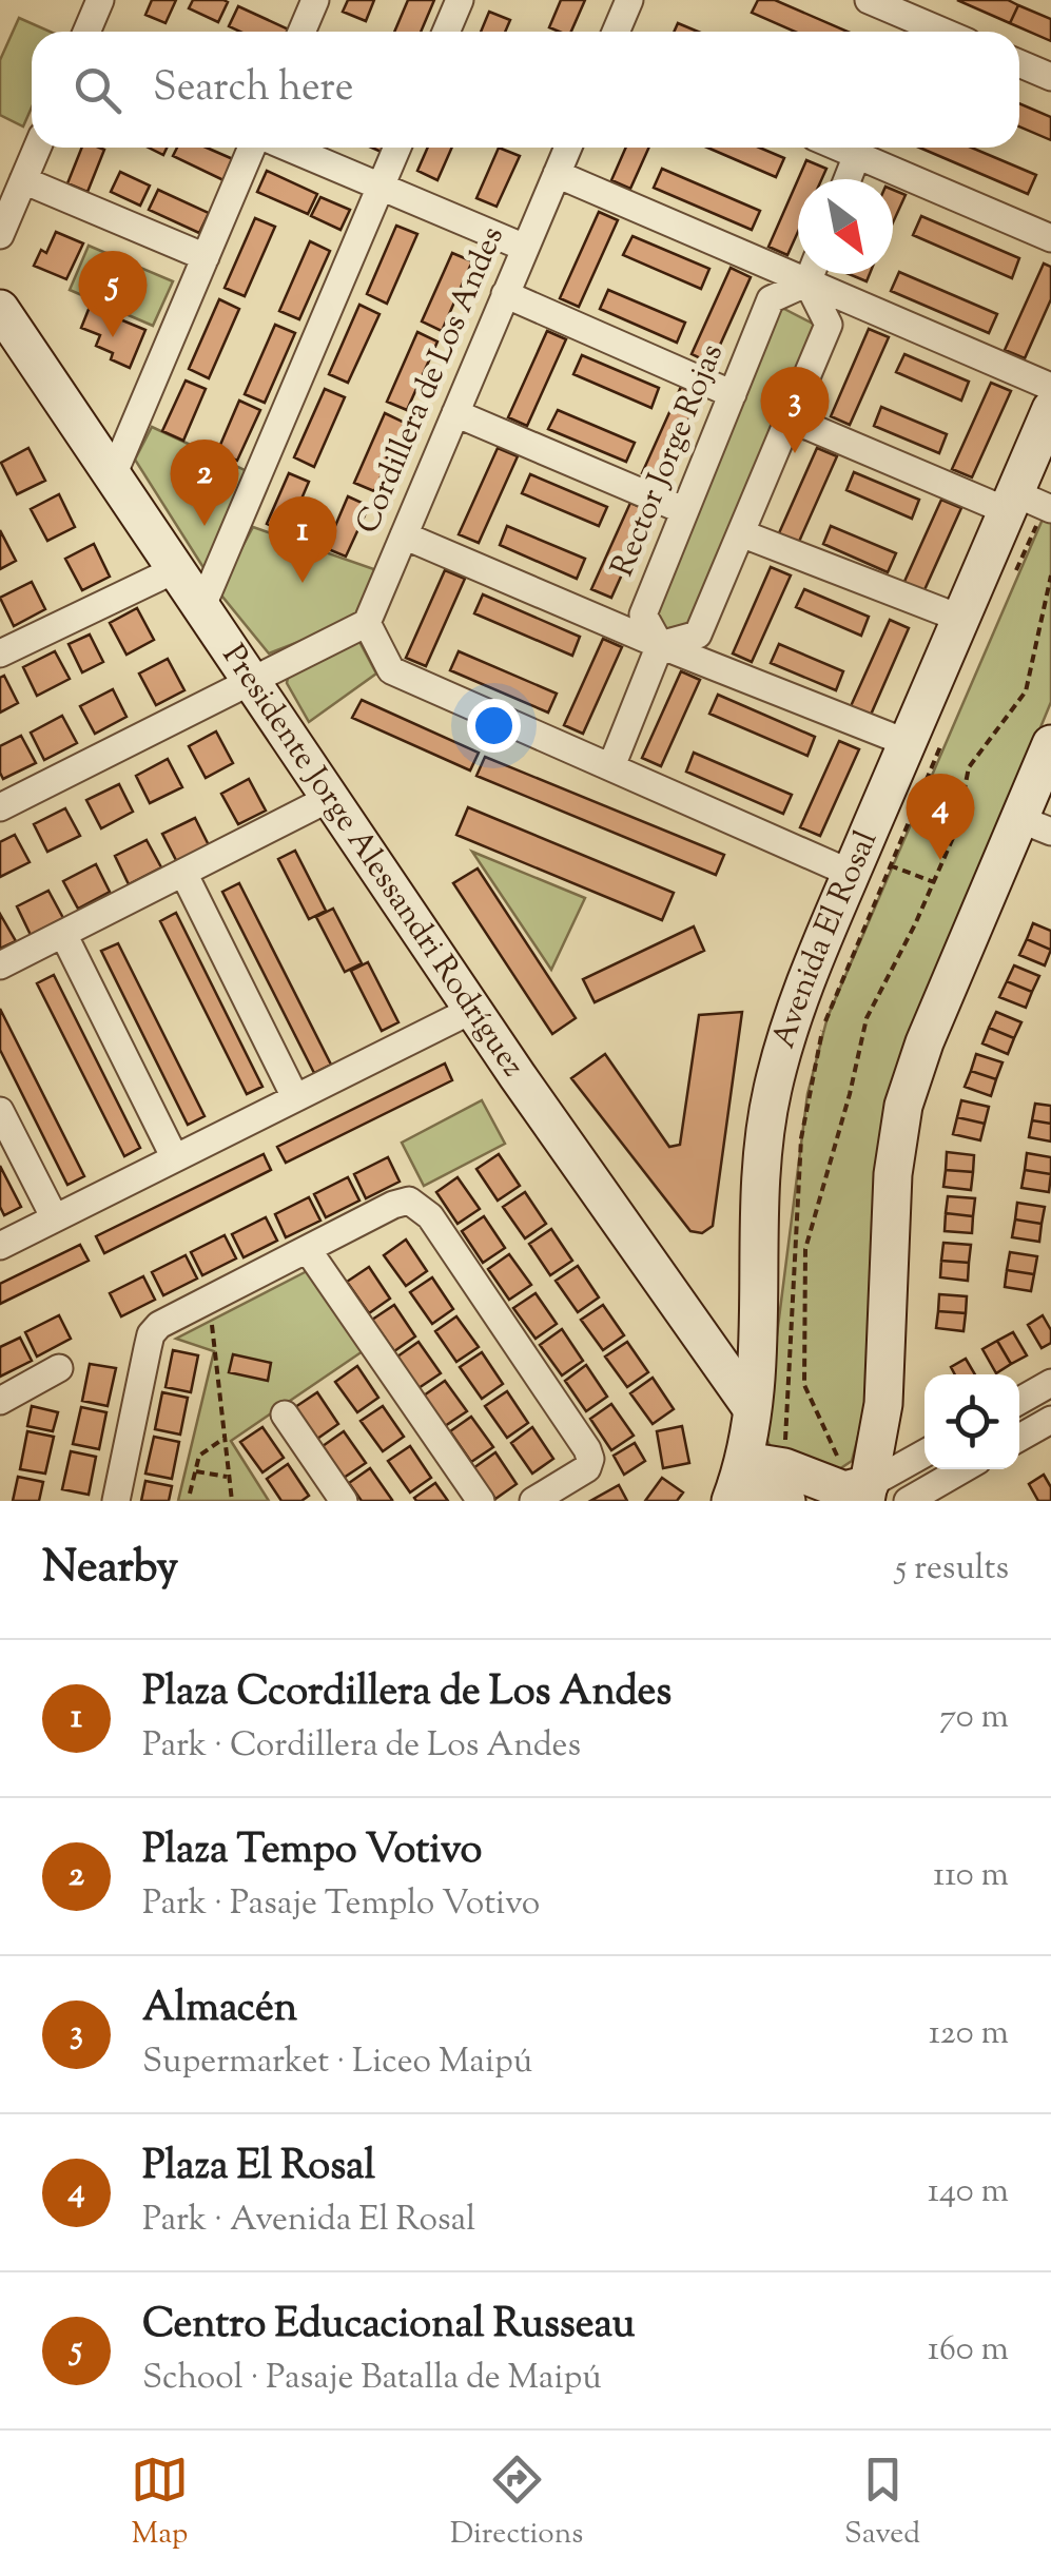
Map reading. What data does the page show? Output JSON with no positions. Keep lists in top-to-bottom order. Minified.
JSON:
{"streets":{"street":["Cordillera de Los Andes","Rector Jorge Rojas","Presidente Jorge Alessandri Rodríguez","Avenida El Rosal"]},"crossings":[["Presidente Jorge Alessandri Rodríguez","Avenida El Rosal"]],"north":"bottom right","page":{"search":"Search here","pins":["5","3","2","1","4"],"heading":["Nearby","5 results"],"list":[{"mark":"1","name":"Plaza Ccordillera de Los Andes","note":"Park · Cordillera de Los Andes","value":"70 m"},{"mark":"2","name":"Plaza Tempo Votivo","note":"Park · Pasaje Templo Votivo","value":"110 m"},{"mark":"3","name":"Almacén","note":"Supermarket · Liceo Maipú","value":"120 m"},{"mark":"4","name":"Plaza El Rosal","note":"Park · Avenida El Rosal","value":"140 m"},{"mark":"5","name":"Centro Educacional Russeau","note":"School · Pasaje Batalla de Maipú","value":"160 m"}],"nav":["Map","Directions","Saved"]}}
